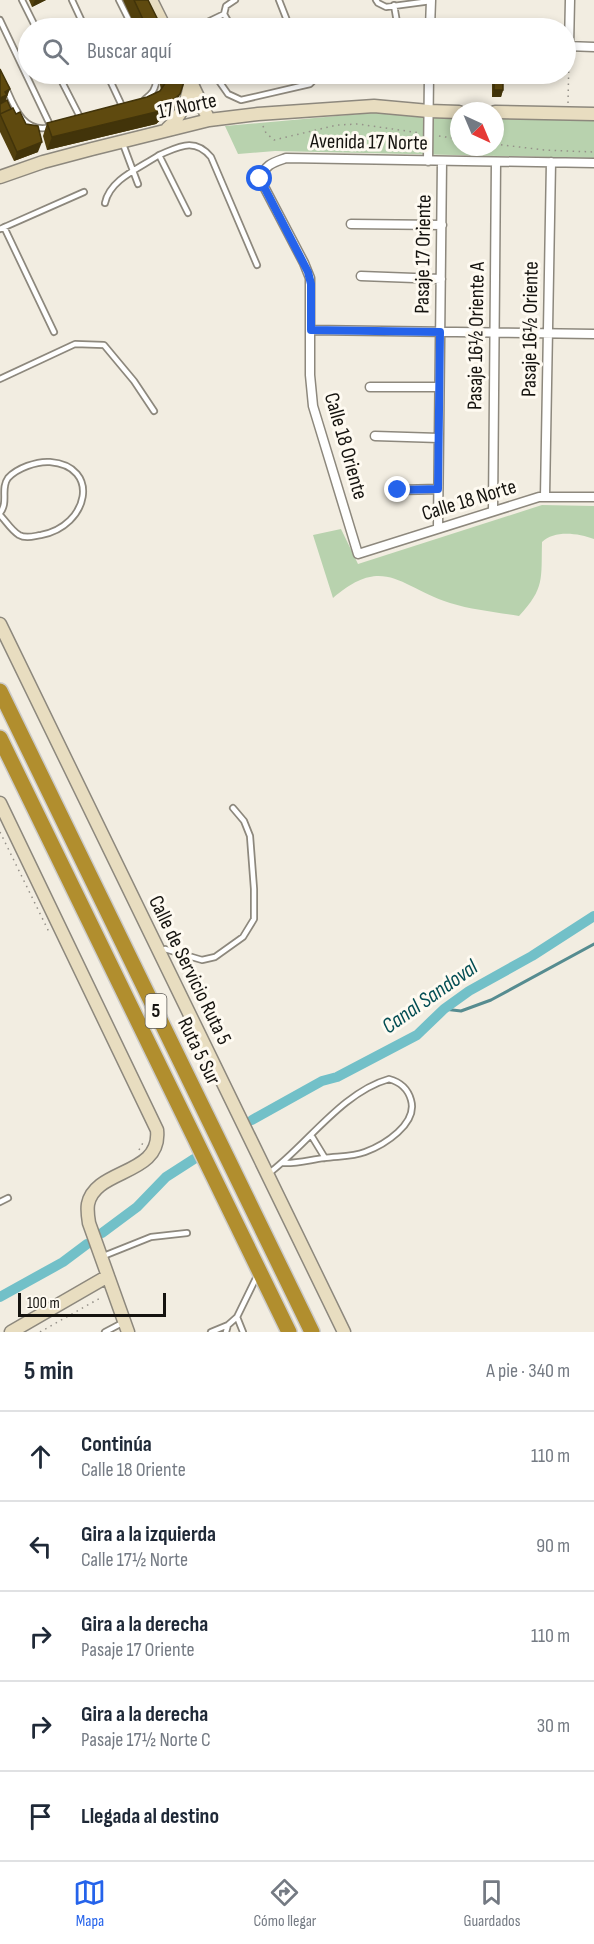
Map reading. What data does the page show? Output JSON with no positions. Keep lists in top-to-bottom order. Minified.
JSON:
{"streets":{"highway":["5","Ruta 5 Sur"],"street":["17 Norte","Avenida 17 Norte","Pasaje 17 Oriente","Pasaje 16½ Oriente","Pasaje 16½ Oriente A","Calle 18 Oriente","Calle 18 Norte","Calle de Servicio Ruta 5"]},"crossings":[["Avenida 17 Norte","Pasaje 17 Oriente"],["Avenida 17 Norte","Pasaje 16½ Oriente"],["Avenida 17 Norte","Pasaje 16½ Oriente A"],["Avenida 17 Norte","Calle 18 Oriente"],["Pasaje 17 Oriente","Calle 18 Norte"],["Pasaje 16½ Oriente","Calle 18 Norte"],["Pasaje 16½ Oriente A","Calle 18 Norte"],["Calle 18 Oriente","Calle 18 Norte"]],"water":["Canal Sandoval"],"scale_bar":"100 m","north":"bottom right","page":{"search":"Buscar aquí","scale":"100 m","heading":["5 min","A pie · 340 m"],"list":[["Continúa","Calle 18 Oriente","110 m"],["Gira a la izquierda","Calle 17½ Norte","90 m"],["Gira a la derecha","Pasaje 17 Oriente","110 m"],["Gira a la derecha","Pasaje 17½ Norte C","30 m"],"Llegada al destino"],"nav":["Mapa","Cómo llegar","Guardados"]}}
